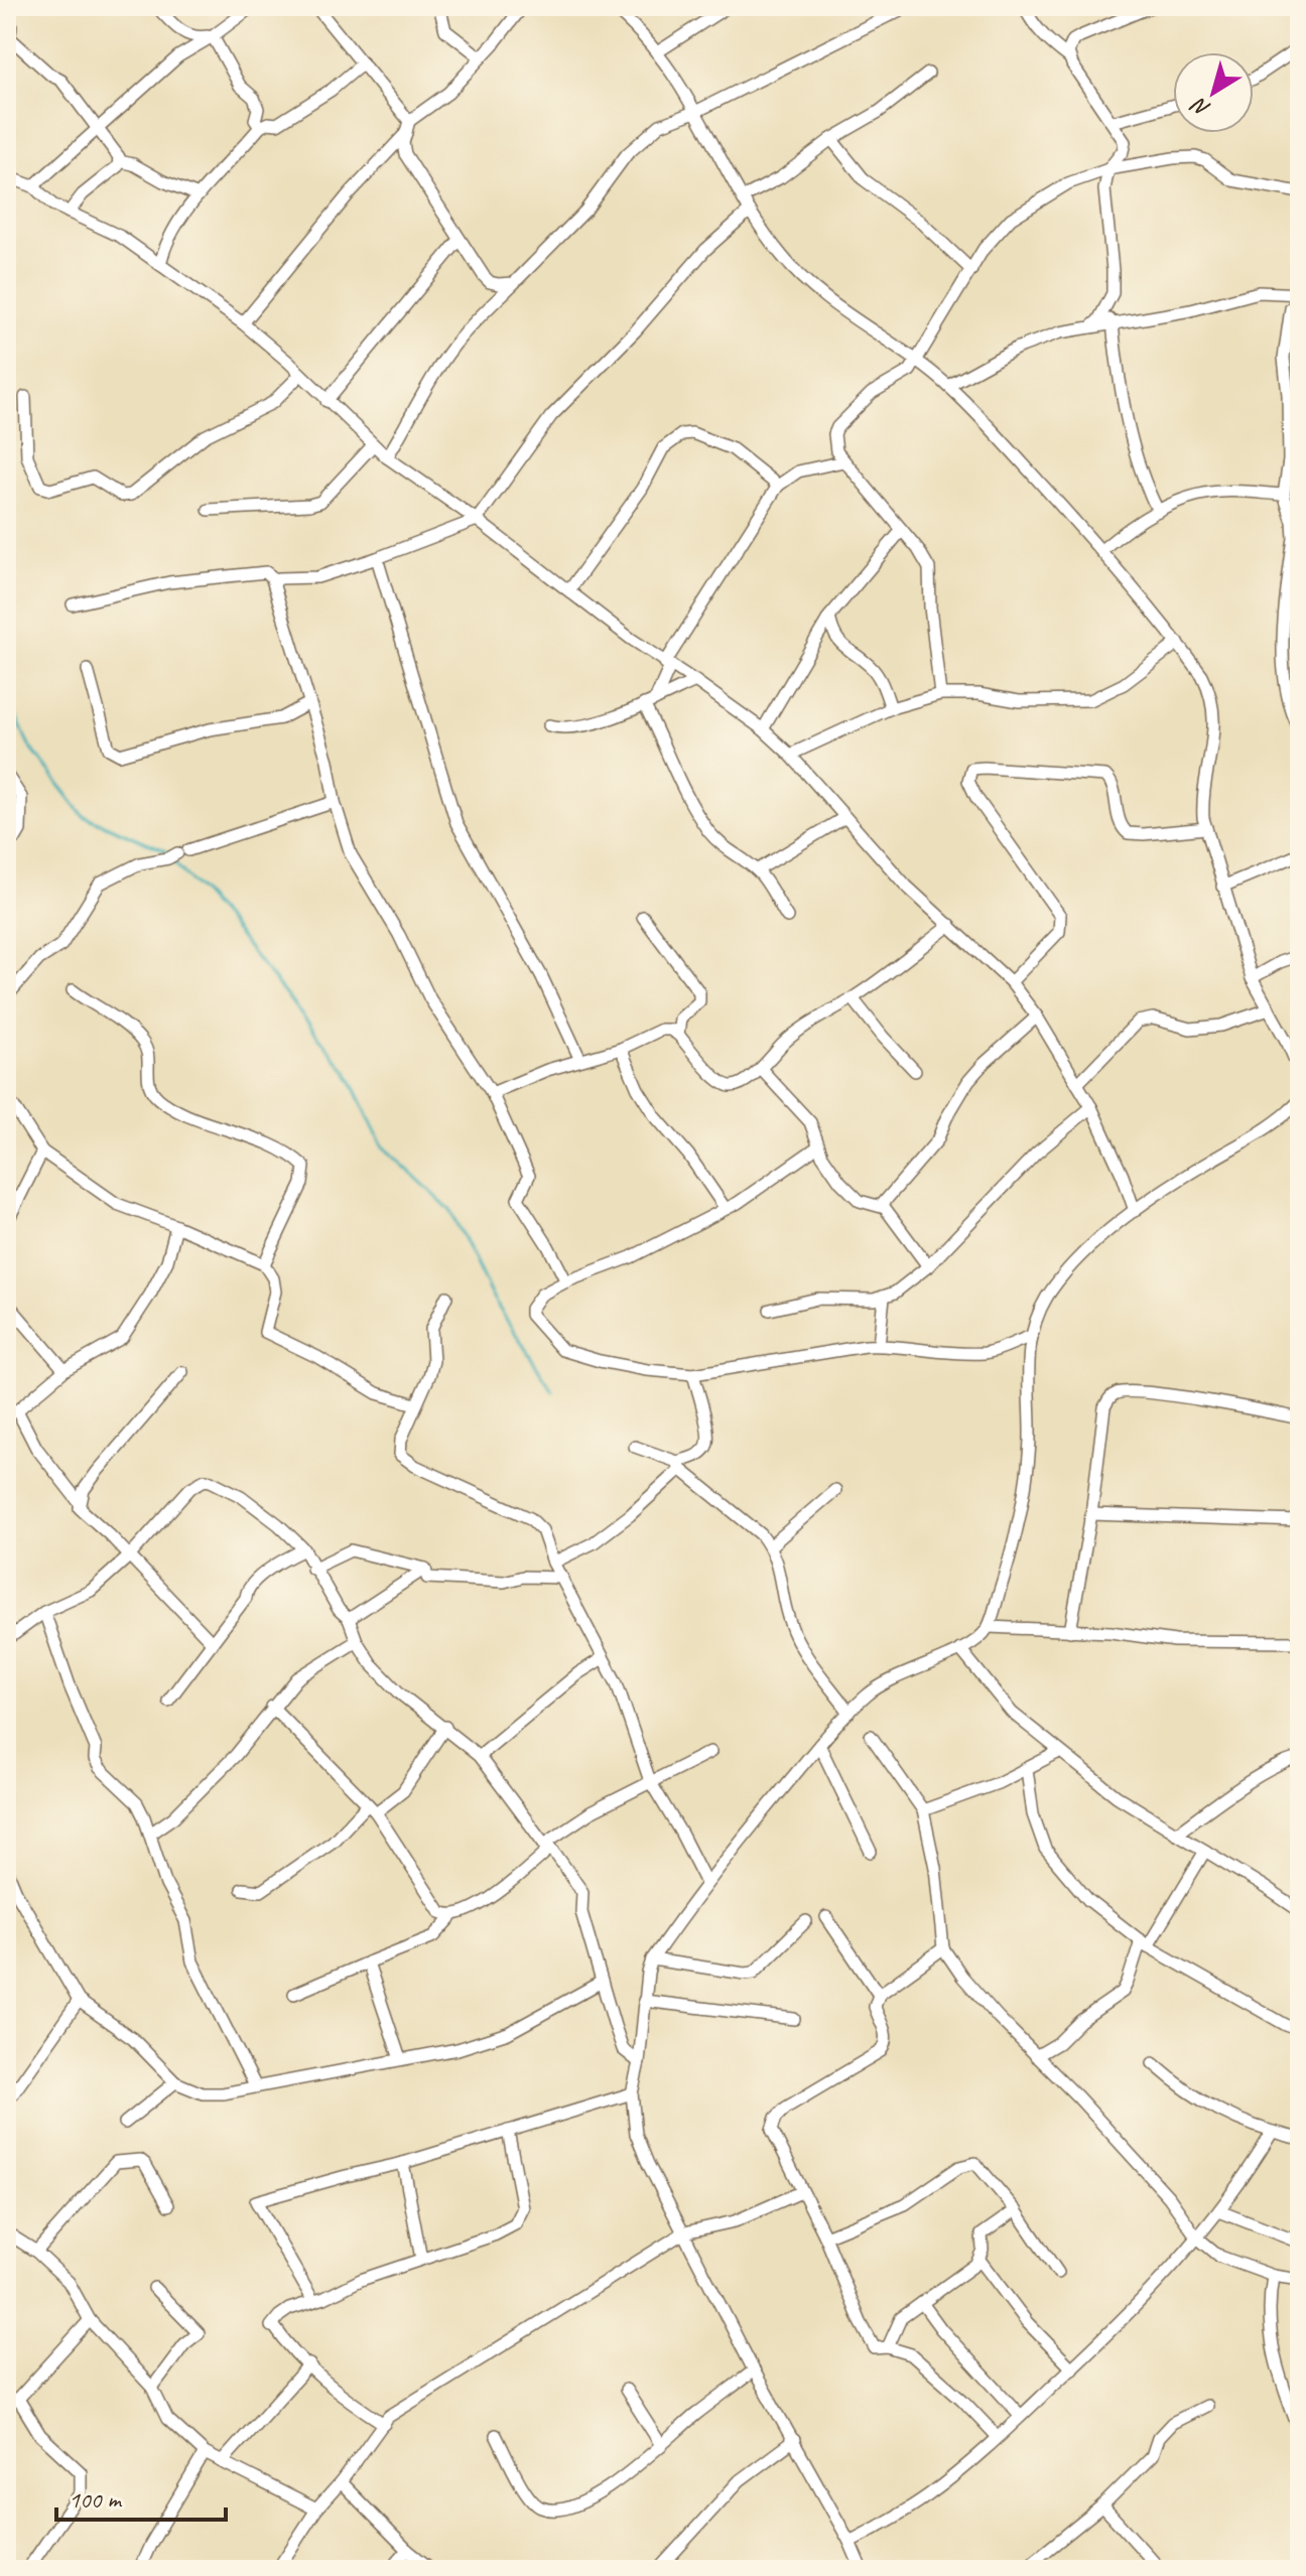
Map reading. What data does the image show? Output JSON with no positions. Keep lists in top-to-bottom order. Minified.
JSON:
{"scale_bar":"100 m","north":"bottom left"}
